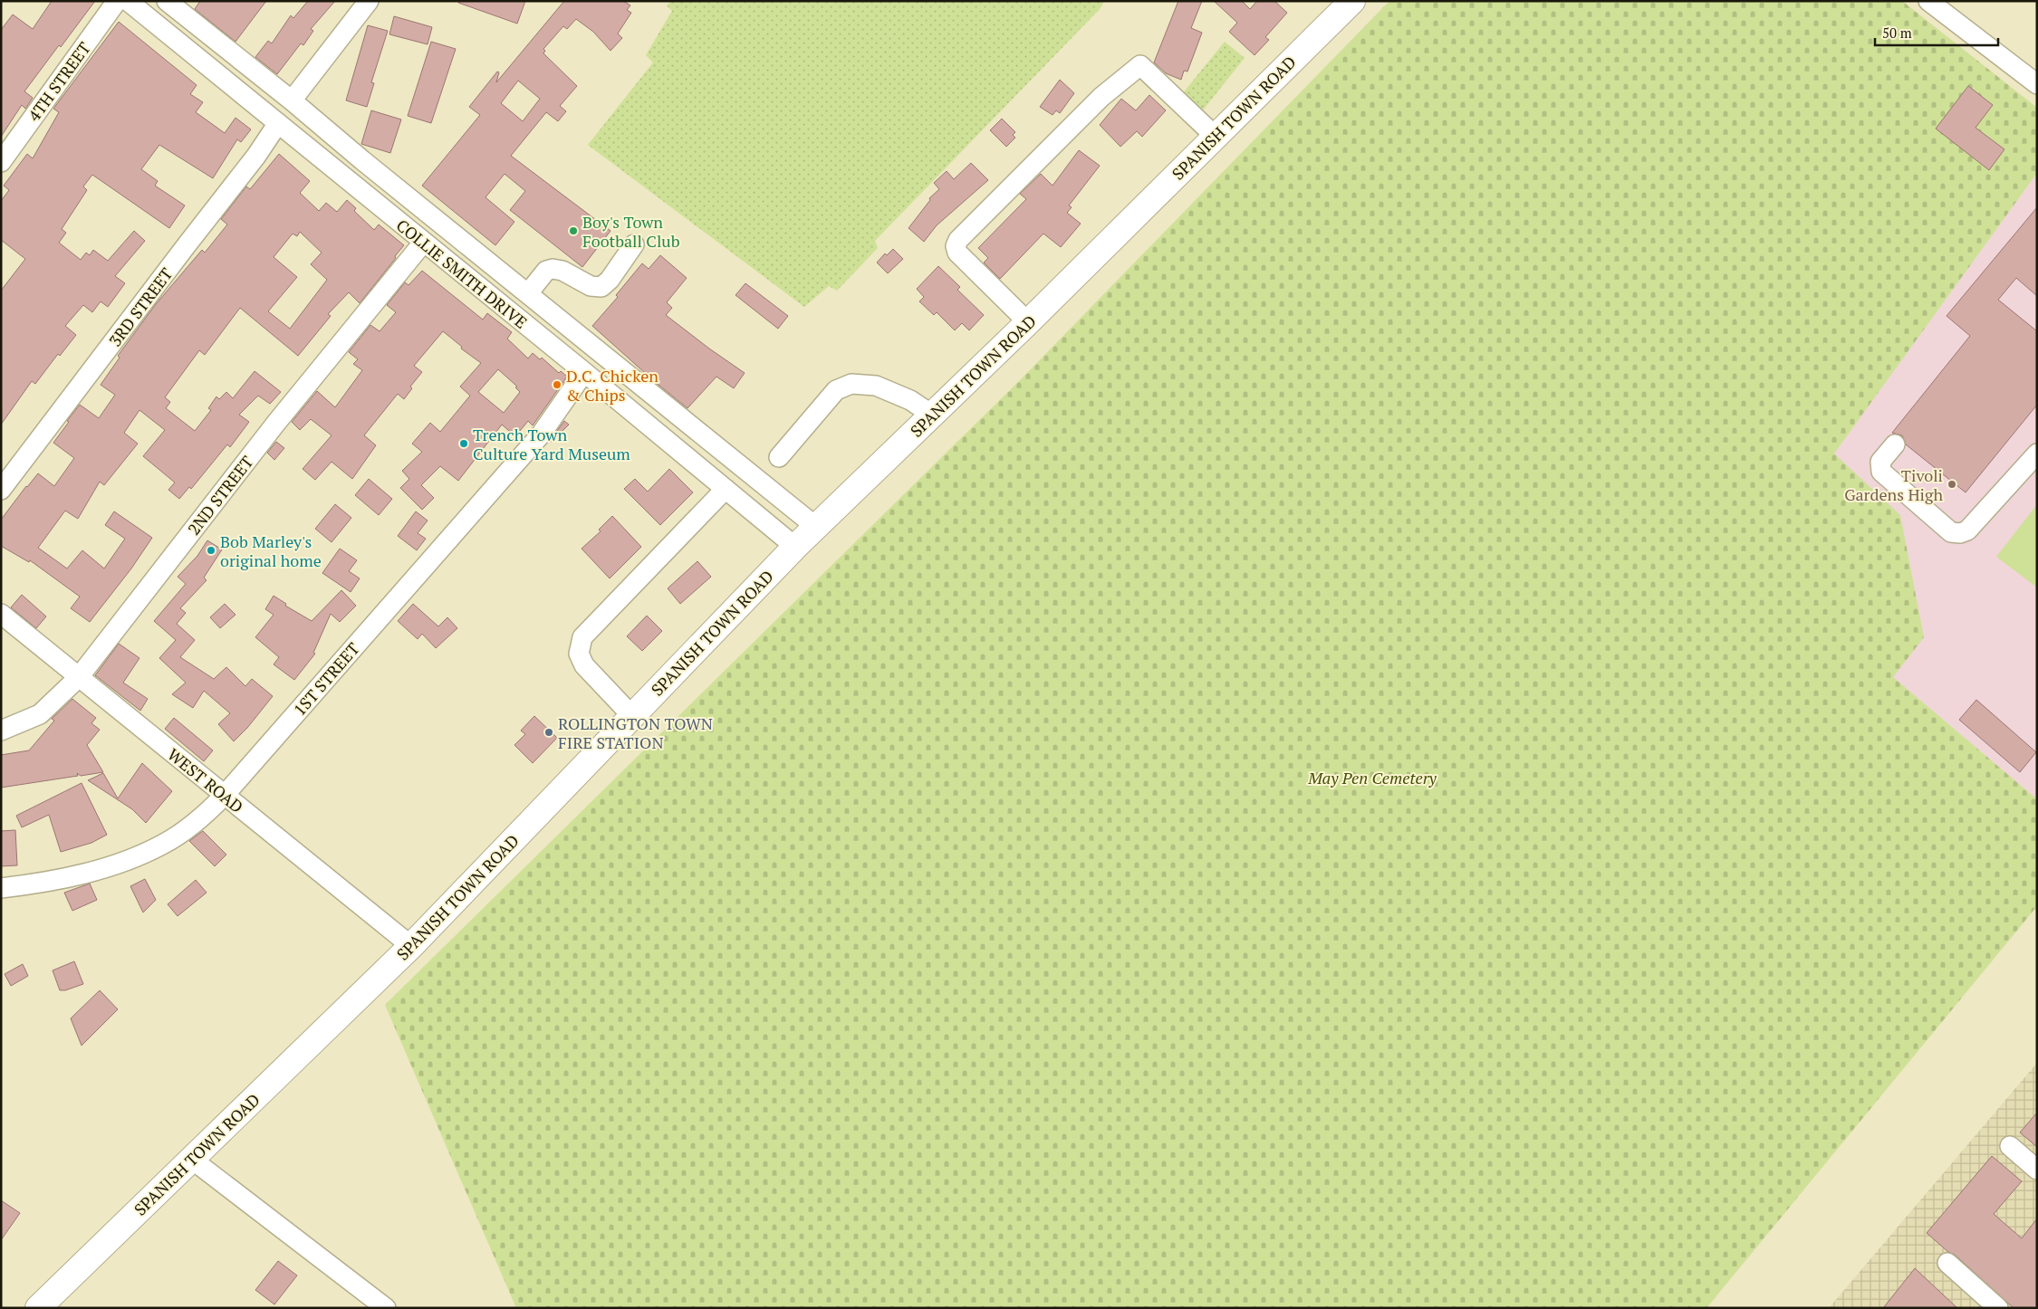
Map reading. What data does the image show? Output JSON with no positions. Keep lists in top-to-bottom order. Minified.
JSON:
{"streets":{"main road":["SPANISH TOWN ROAD"],"street":["4TH STREET","COLLIE SMITH DRIVE","3RD STREET","2ND STREET","1ST STREET","WEST ROAD"]},"crossings":[["SPANISH TOWN ROAD","COLLIE SMITH DRIVE"],["SPANISH TOWN ROAD","WEST ROAD"],["COLLIE SMITH DRIVE","3RD STREET"],["COLLIE SMITH DRIVE","2ND STREET"],["COLLIE SMITH DRIVE","1ST STREET"],["2ND STREET","WEST ROAD"],["1ST STREET","WEST ROAD"]],"parks":["May Pen Cemetery"],"places":["Boy's Town Football Club","D.C. Chicken & Chips","Trench Town Culture Yard Museum","Tivoli Gardens High","Bob Marley's original home","ROLLINGTON TOWN FIRE STATION"],"scale_bar":"50 m"}
